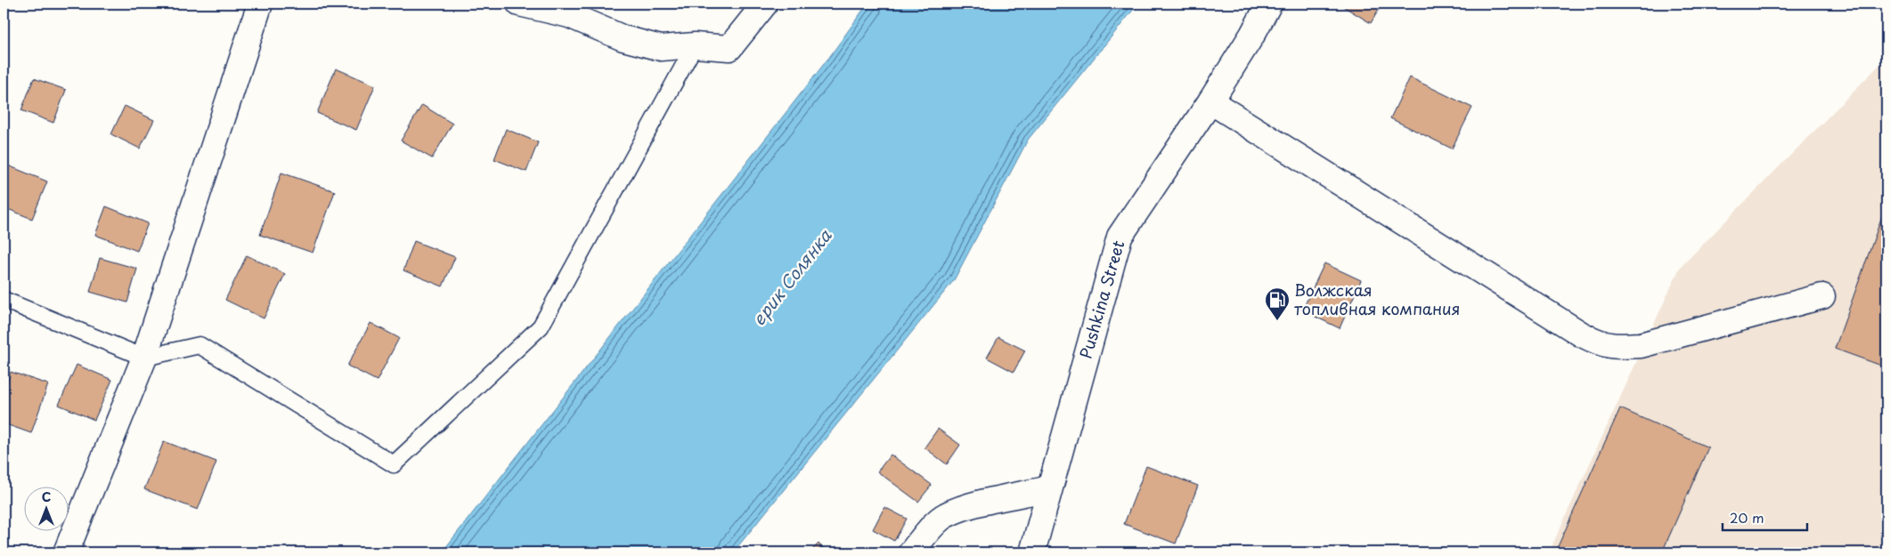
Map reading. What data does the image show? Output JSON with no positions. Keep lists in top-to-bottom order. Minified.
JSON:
{"streets":{"street":["Pushkina Street"]},"water":["ерик Солянка"],"places":{"fuel station":["Волжская топливная компания"]},"scale_bar":"20 m","north":"top"}
